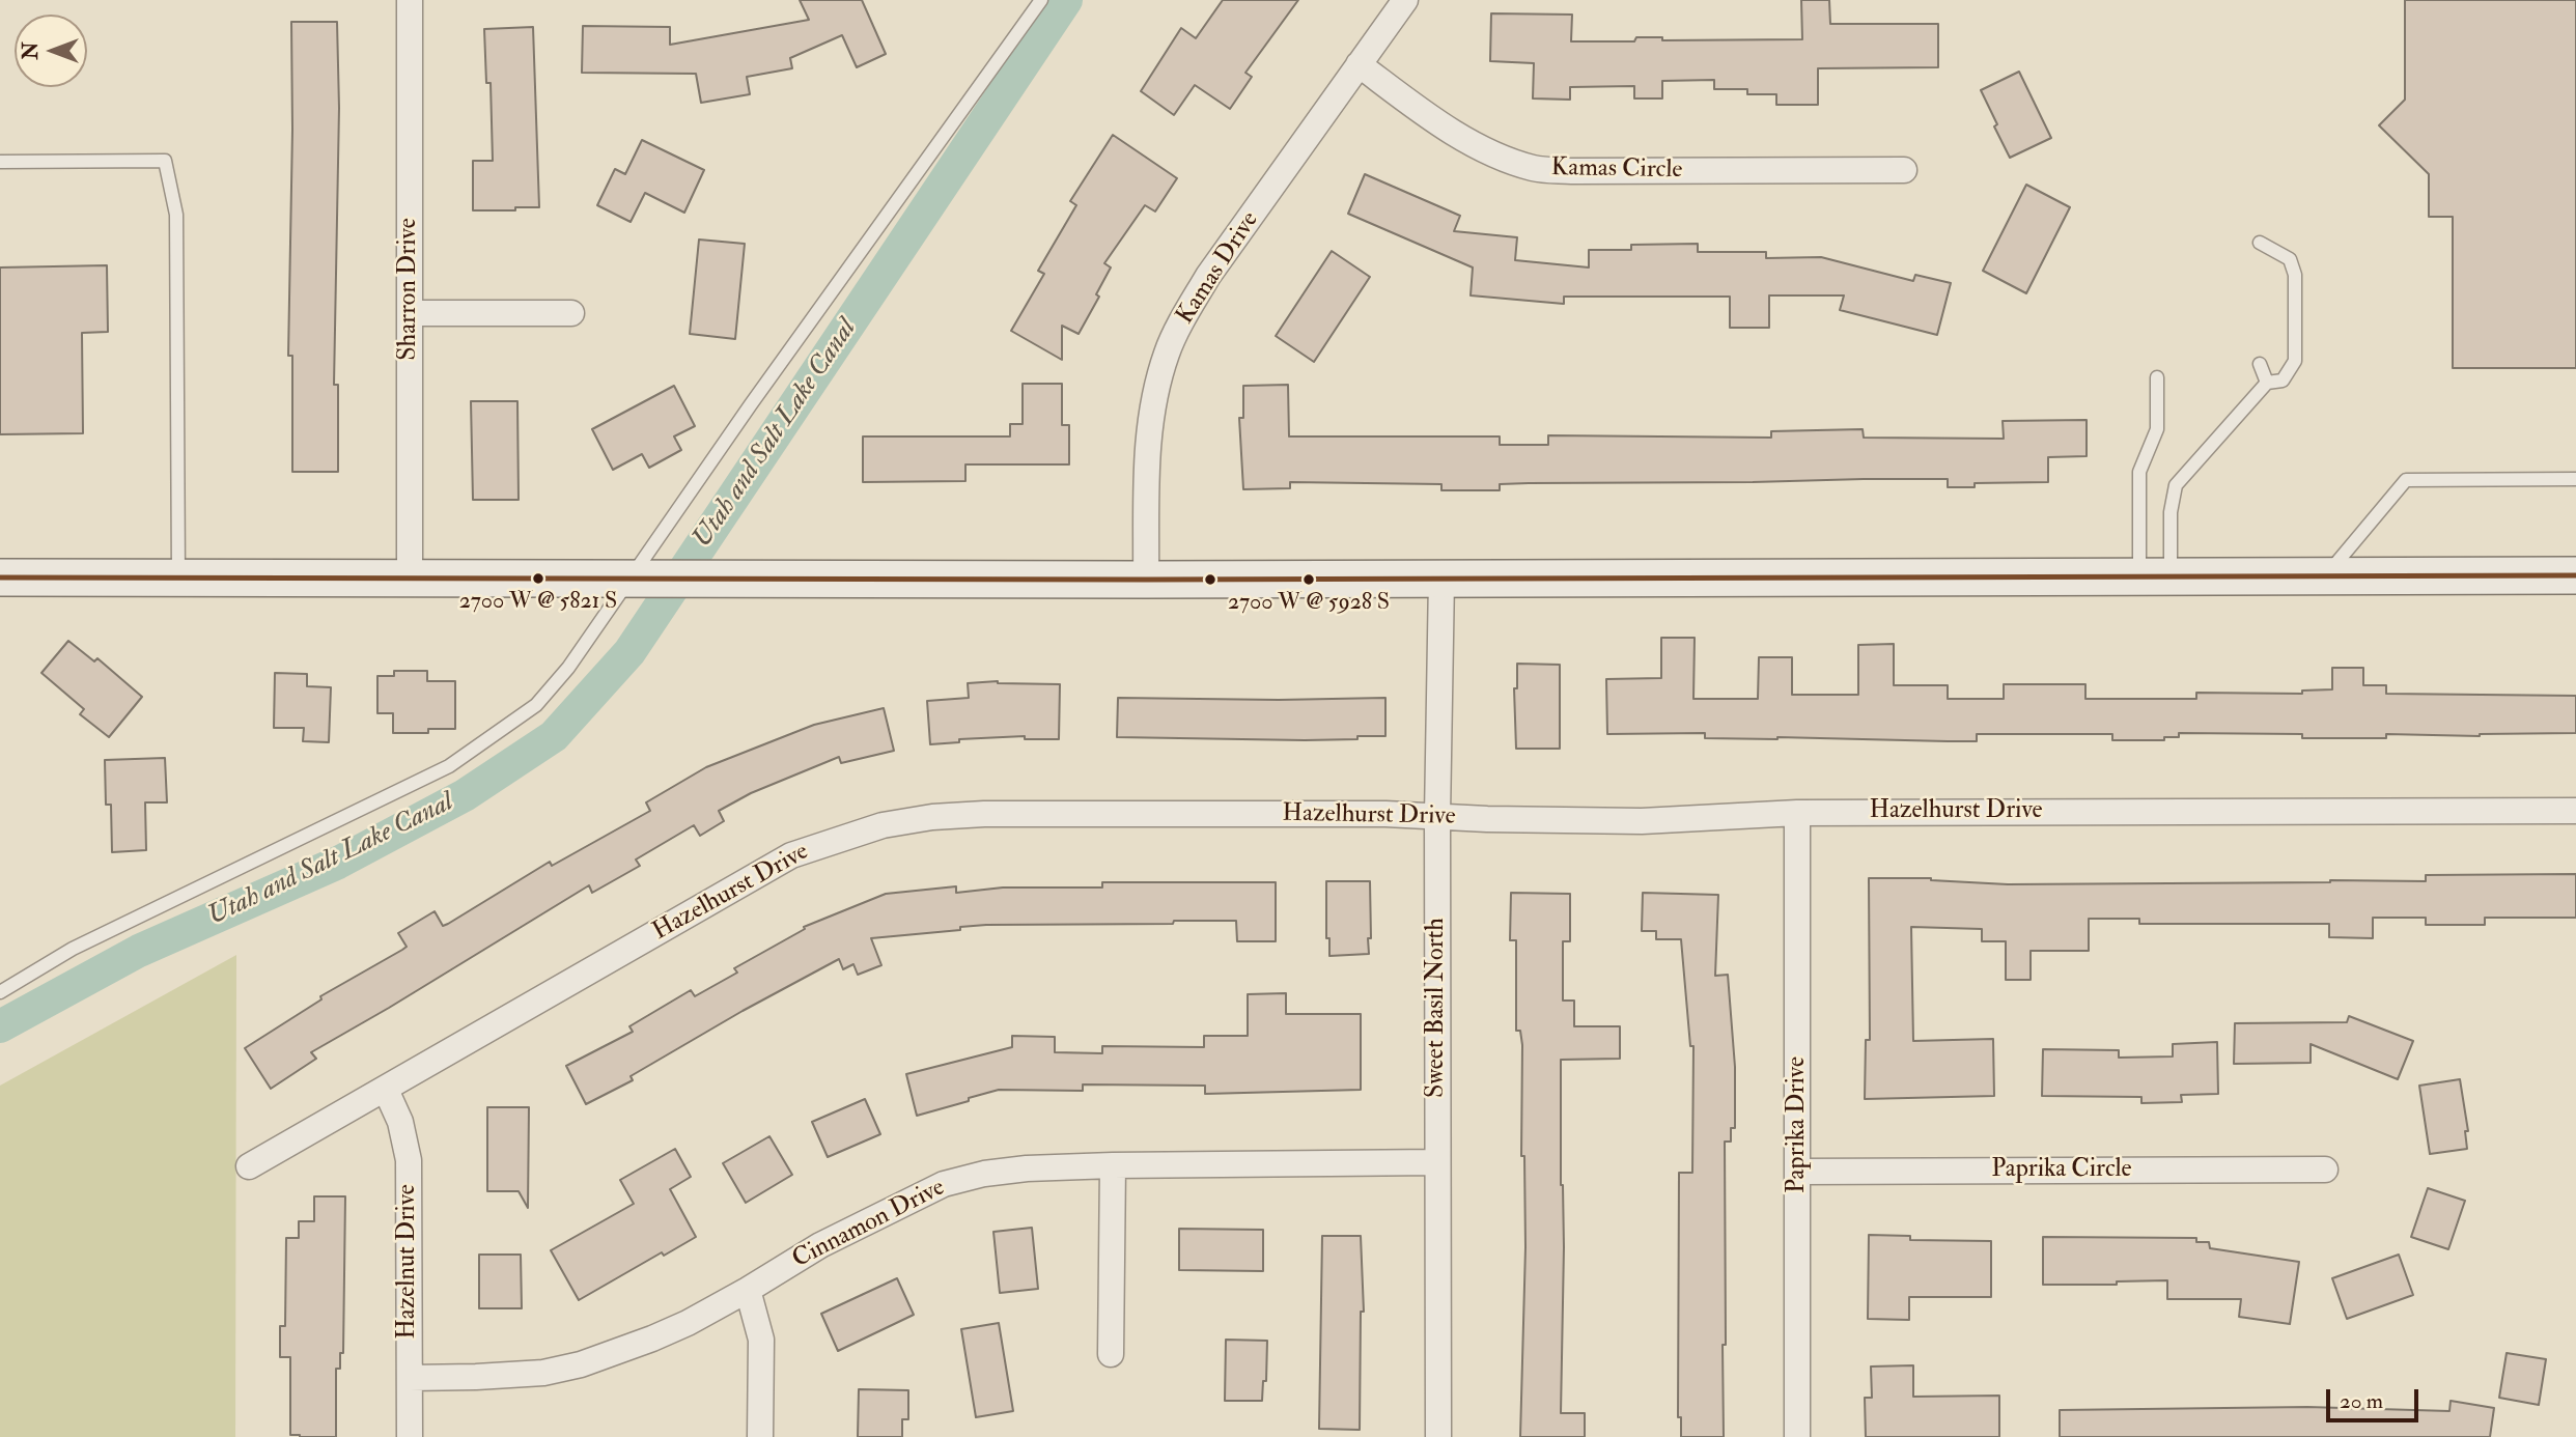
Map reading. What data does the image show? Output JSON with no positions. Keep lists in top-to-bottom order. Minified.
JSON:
{"streets":{"street":["Kamas Circle","Kamas Drive","Sharron Drive","Hazelhurst Drive","Sweet Basil North","Paprika Drive","Paprika Circle","Cinnamon Drive","Hazelnut Drive"]},"crossings":[["Kamas Circle","Kamas Drive"],["Hazelhurst Drive","Sweet Basil North"],["Hazelhurst Drive","Paprika Drive"],["Hazelhurst Drive","Hazelnut Drive"],["Sweet Basil North","Cinnamon Drive"],["Paprika Drive","Paprika Circle"],["Cinnamon Drive","Hazelnut Drive"]],"water":["Utah and Salt Lake Canal"],"places":["2700 W @ 5821 S","2700 W @ 5928 S"],"scale_bar":"20 m","north":"left"}
